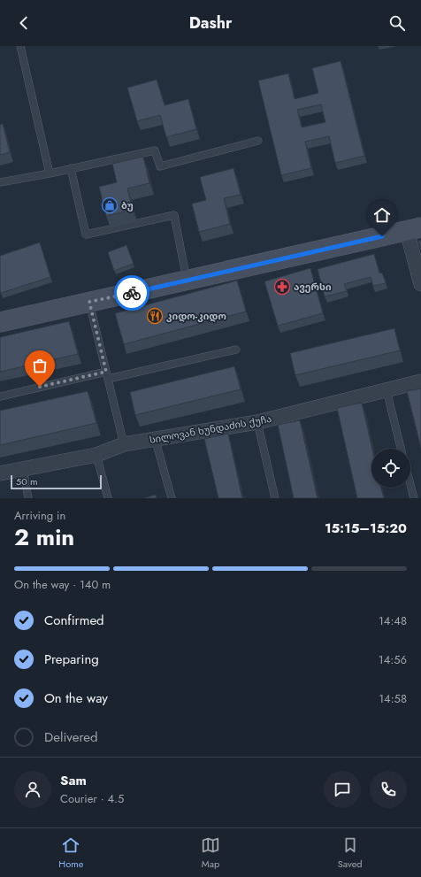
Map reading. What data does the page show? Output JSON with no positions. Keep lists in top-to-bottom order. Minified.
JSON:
{"streets":{"street":["სილოვან ხუნდაძის ქუჩა"]},"places":{"shop":["ბუ"],"pharmacy":["ავერსი"],"restaurant":["კიდო-კიდო"]},"scale_bar":"50 m","page":{"header":"Dashr","scale":"50 m","heading":["2 min","Arriving in","15:15–15:20"],"panel":["Sam","Courier · 4.5"],"bar":"On the way · 140 m","list":[["Confirmed","14:48"],["Preparing","14:56"],["On the way","14:58"],"Delivered"],"tabs":["Home","Map","Saved"]}}
